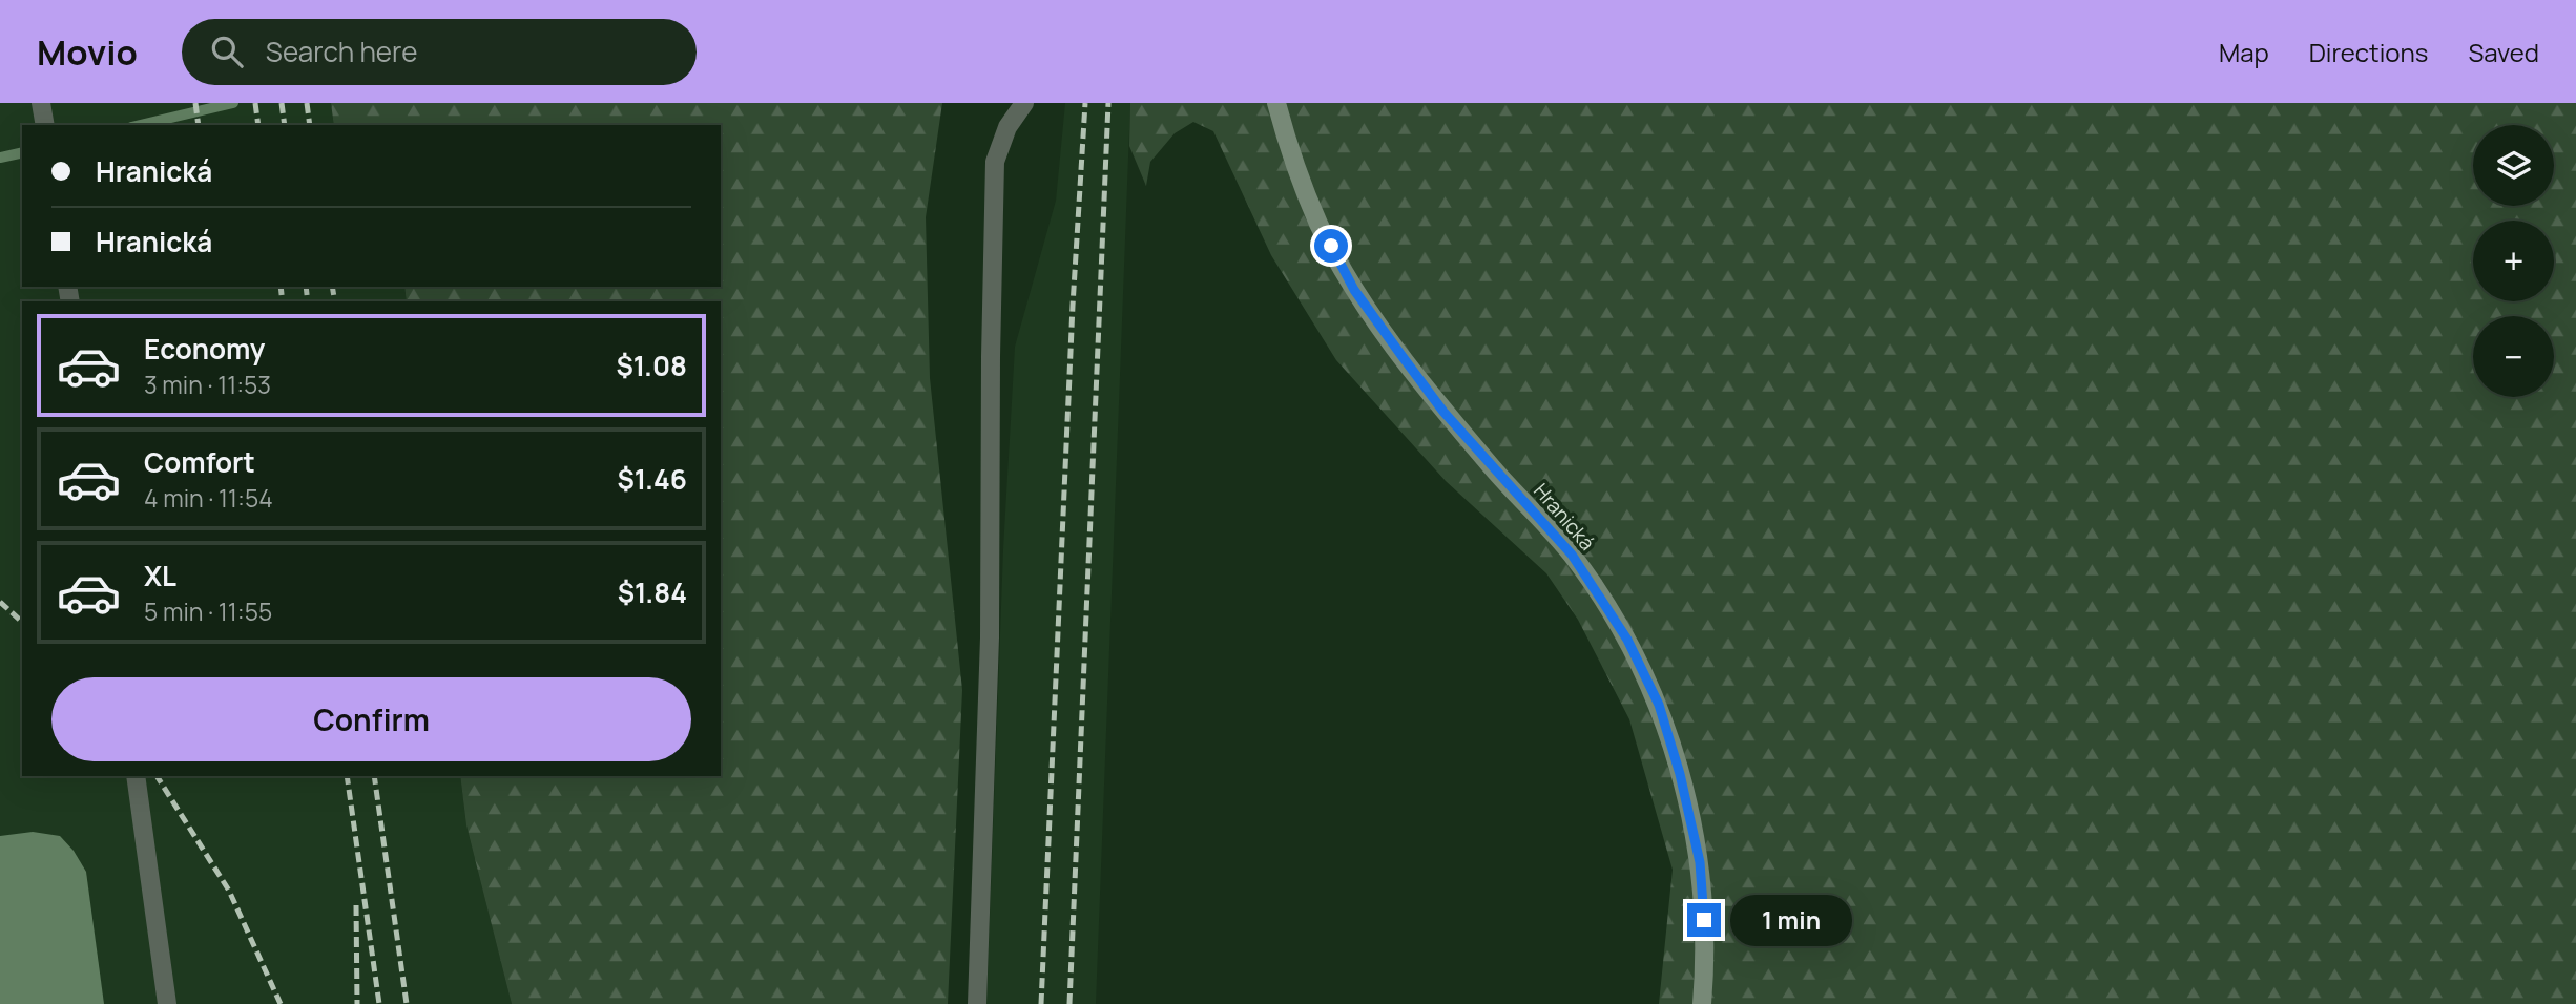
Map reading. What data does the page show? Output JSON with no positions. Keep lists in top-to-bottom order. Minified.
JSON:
{"streets":{"street":["Hranická"]},"page":{"header":"Movio","search":"Search here","nav":["Map","Directions","Saved"],"map_buttons":["+","−"],"banner":["Hranická","Hranická"],"list":[{"name":"Economy","note":"3 min · 11:53","value":"$1.08"},{"name":"Comfort","note":"4 min · 11:54","value":"$1.46"},{"name":"XL","note":"5 min · 11:55","value":"$1.84"}],"buttons":"Confirm","bubble":"1 min"}}
